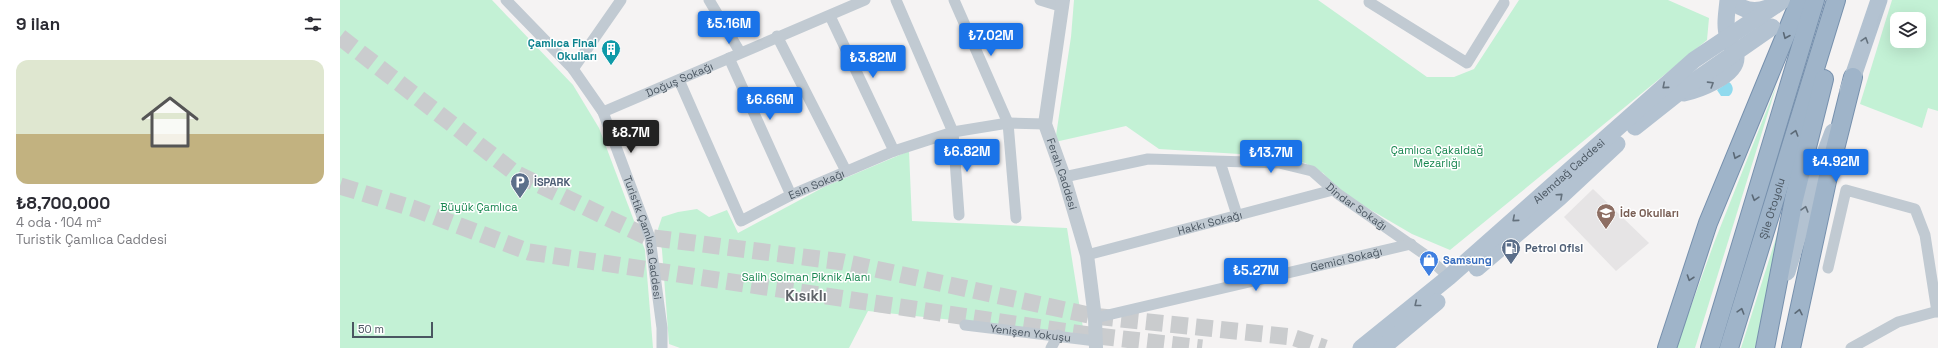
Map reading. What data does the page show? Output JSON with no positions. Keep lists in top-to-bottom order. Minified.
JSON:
{"streets":{"highway":["Şile Otoyolu"],"main road":["Alemdağ Caddesi"],"street":["Doğuş Sokağı","Ferah Caddesi","Esin Sokağı","Dindar Sokağı","Hakkı Sokağı","Turistik Çamlıca Caddesi","Gemici Sokağı","Yenişen Yokuşu"]},"crossings":[["Doğuş Sokağı","Esin Sokağı"],["Doğuş Sokağı","Turistik Çamlıca Caddesi"],["Alemdağ Caddesi","Dindar Sokağı"],["Ferah Caddesi","Esin Sokağı"],["Ferah Caddesi","Dindar Sokağı"],["Ferah Caddesi","Hakkı Sokağı"],["Ferah Caddesi","Gemici Sokağı"],["Ferah Caddesi","Yenişen Yokuşu"],["Dindar Sokağı","Hakkı Sokağı"],["Dindar Sokağı","Gemici Sokağı"]],"districts":["Kısıklı"],"parks":["Çamlıca Çakaldağ Mezarlığı","Büyük Çamlıca","Salih Solman Piknik Alanı"],"places":{"building":["Çamlıca Final Okulları"],"parking":["İSPARK"],"school or university":["İde Okulları"],"fuel station":["Petrol Ofisi"],"shop":["Samsung"]},"scale_bar":"50 m","page":{"heading":"9 ilan","price":["₺5.16M","₺7.02M","₺3.82M","₺6.66M","₺8.7M","₺6.82M","₺13.7M","₺4.92M","₺5.27M"],"list":[{"name":"₺8,700,000","note":"4 oda · 104 m² · Turistik Çamlıca Caddesi"}],"scale":"50 m"}}
